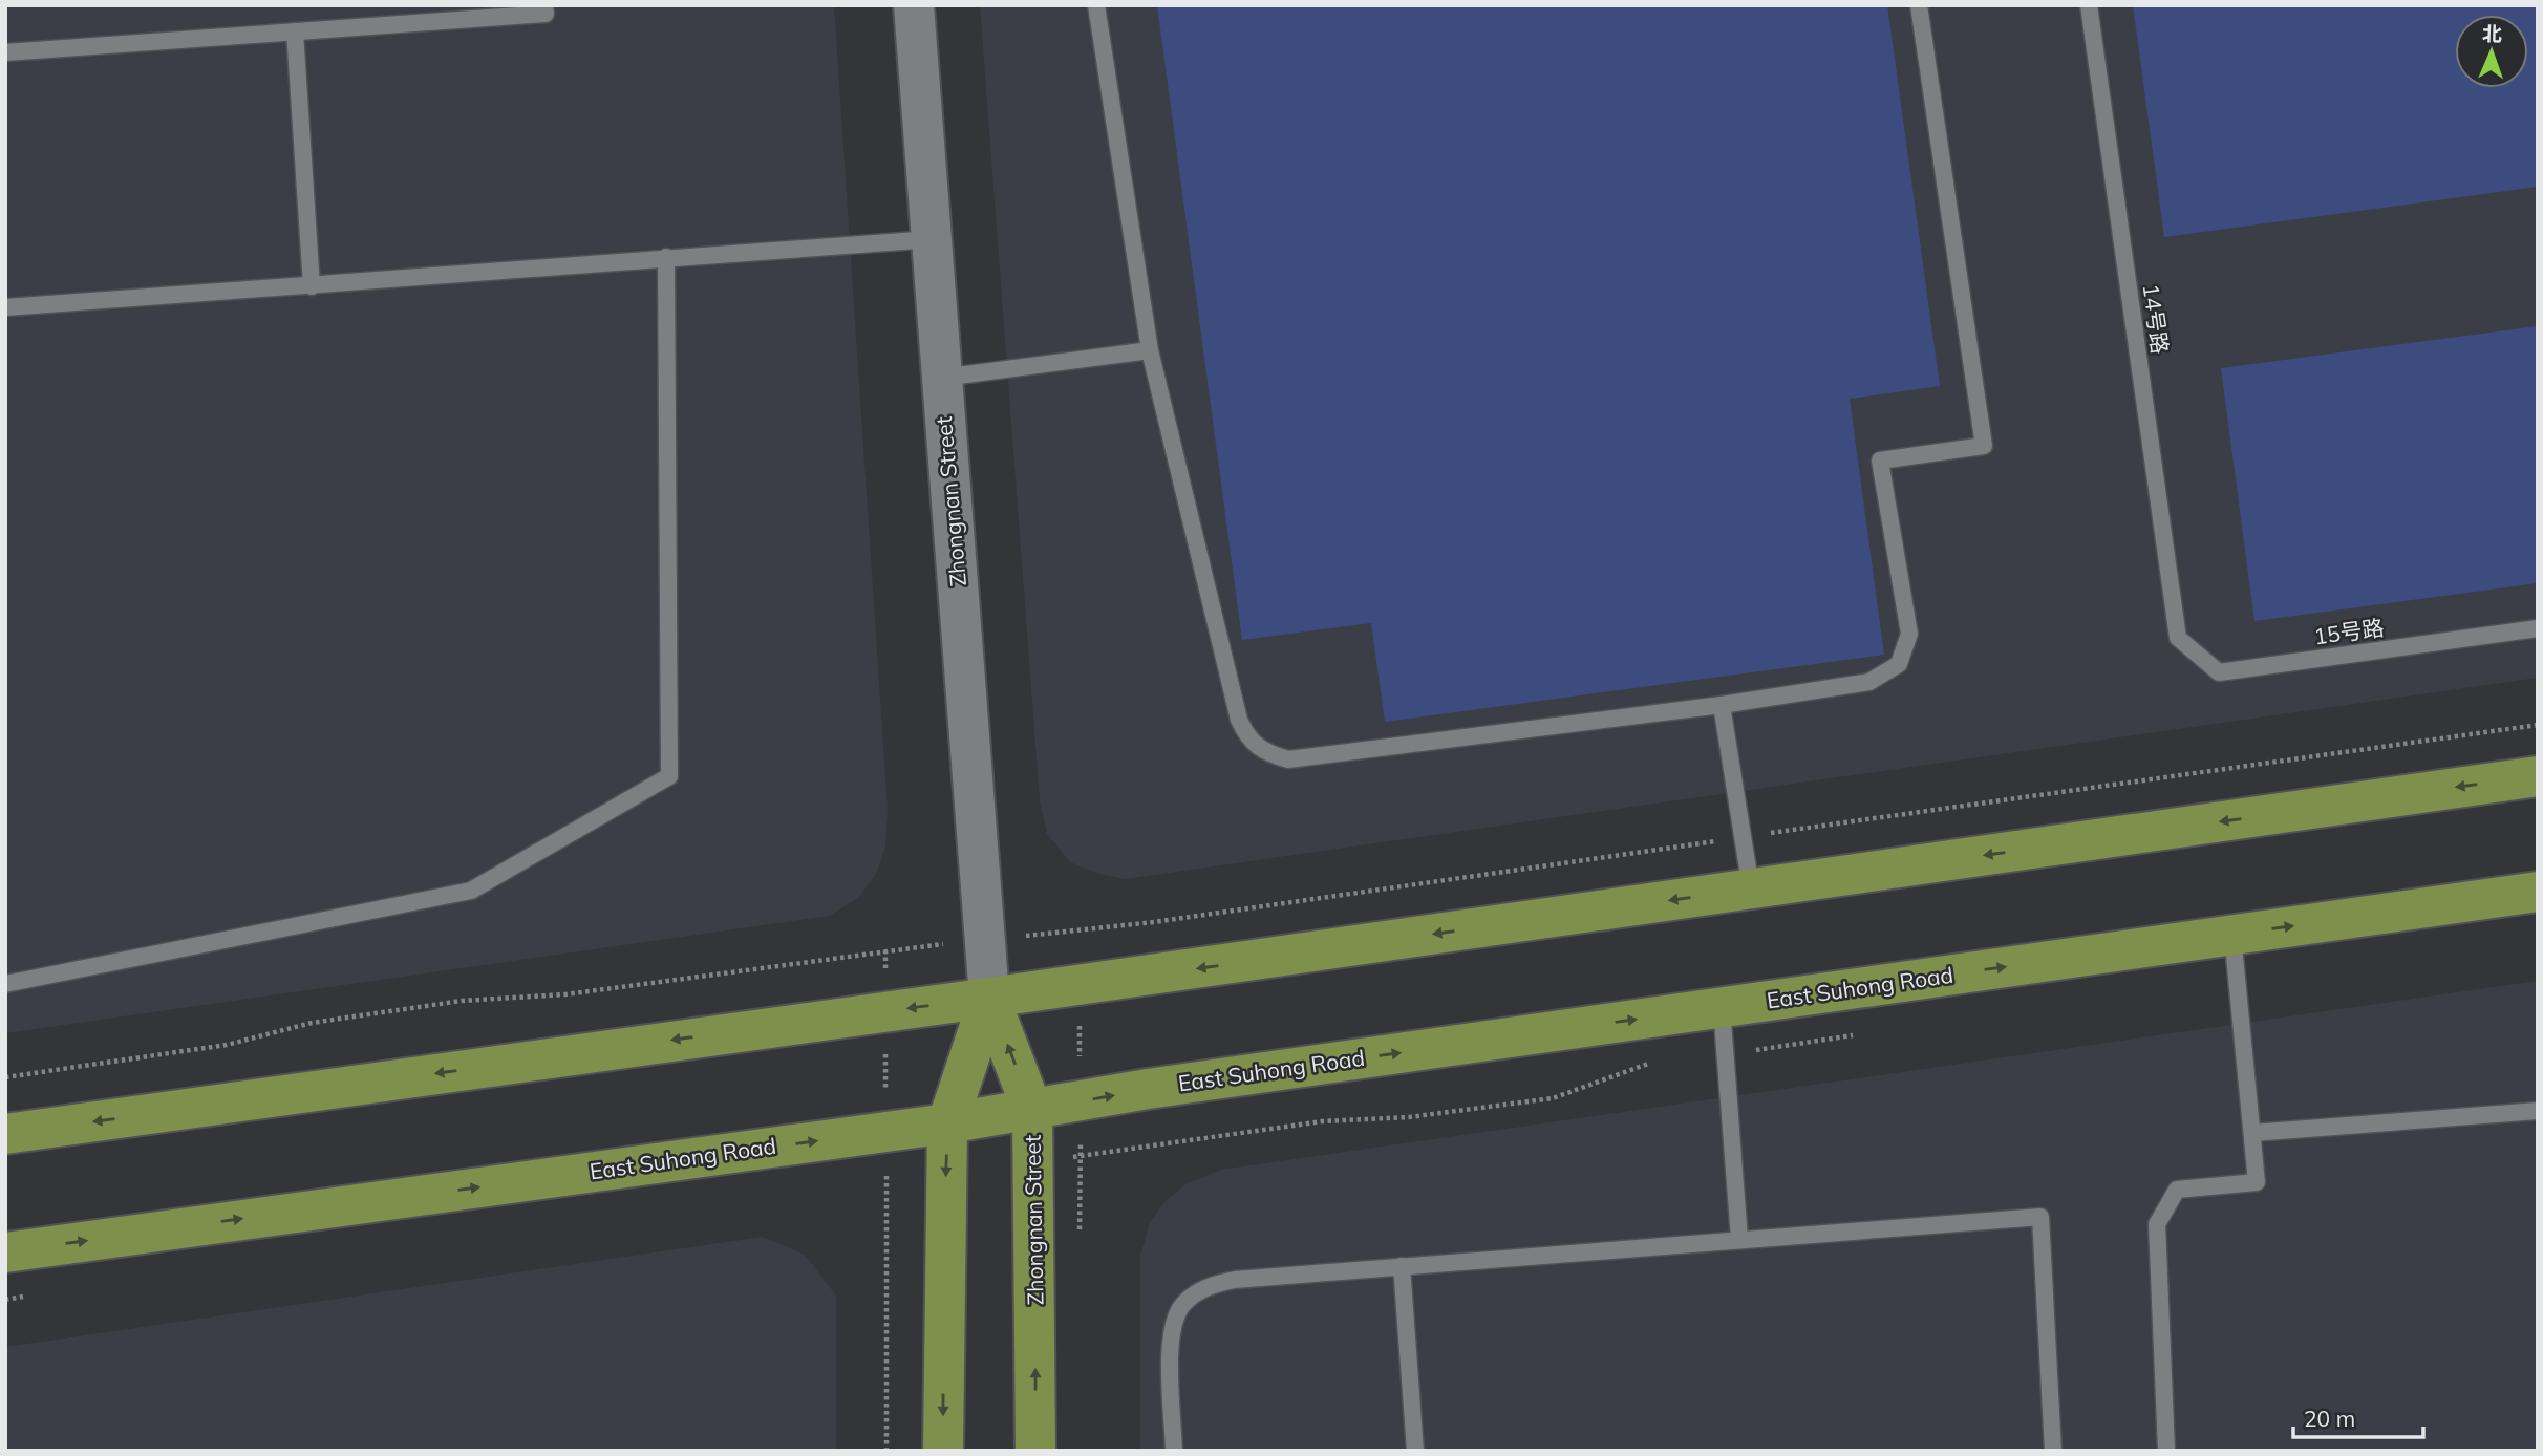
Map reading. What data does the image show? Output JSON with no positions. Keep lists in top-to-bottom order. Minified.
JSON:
{"streets":{"main road":["Zhongnan Street","East Suhong Road"],"lane":["14号路","15号路"]},"crossings":[["14号路","15号路"],["Zhongnan Street","East Suhong Road"]],"scale_bar":"20 m","north":"top"}
